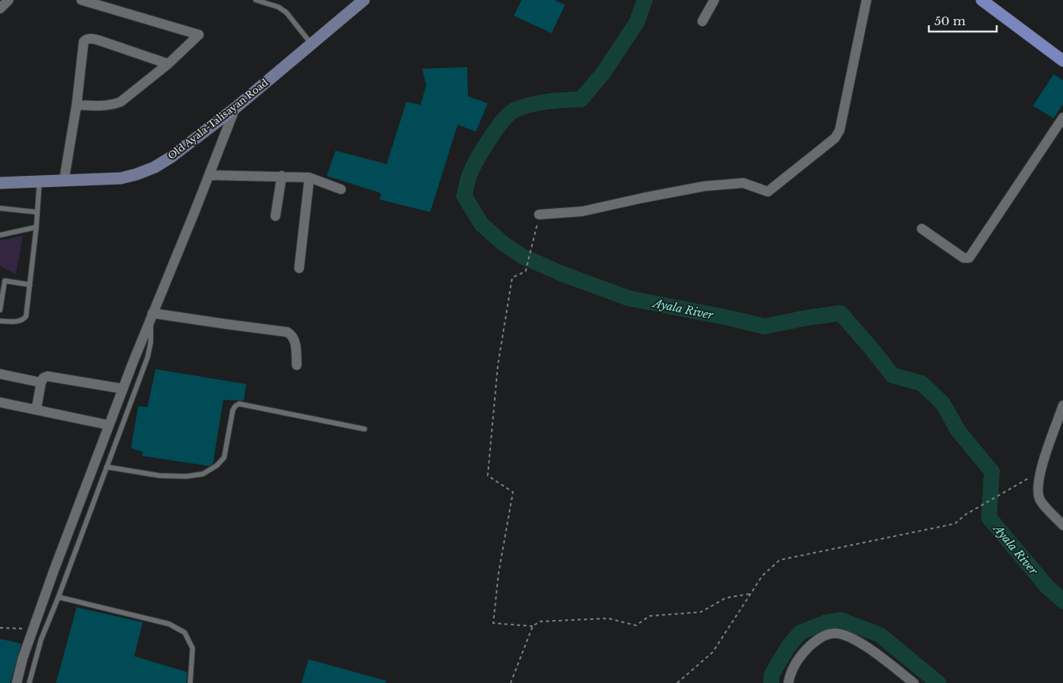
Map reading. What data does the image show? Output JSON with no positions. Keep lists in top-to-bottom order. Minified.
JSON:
{"streets":{"street":["Old Ayala-Talisayan Road"]},"water":["Ayala River"],"scale_bar":"50 m"}
